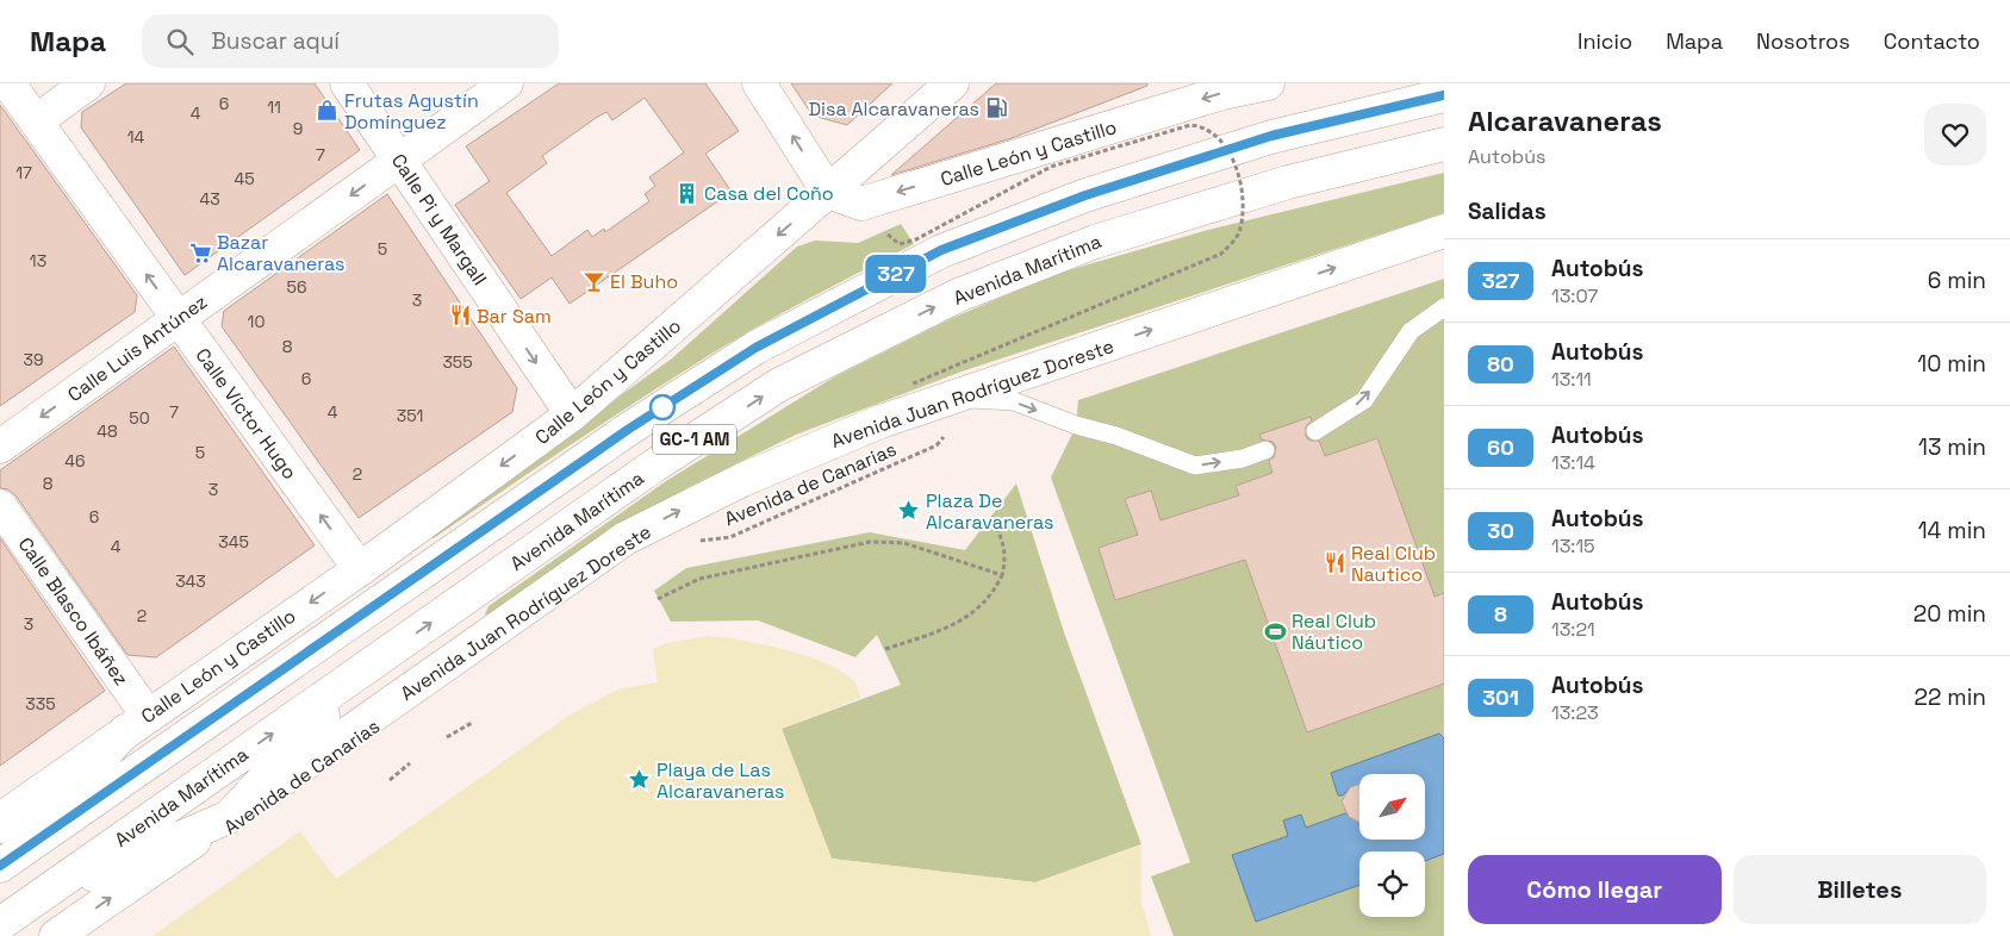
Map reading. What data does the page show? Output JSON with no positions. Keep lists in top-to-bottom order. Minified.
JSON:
{"streets":{"main road":["Calle León y Castillo","Calle Pi y Margall","Avenida Marítima","Calle Luis Antúnez","Avenida Juan Rodríguez Doreste","Calle Víctor Hugo","GC-1 AM","Calle Blasco Ibáñez"],"path":["Avenida de Canarias"]},"crossings":[["Calle León y Castillo","Calle Pi y Margall"],["Calle León y Castillo","Calle Víctor Hugo"],["Calle León y Castillo","Calle Blasco Ibáñez"],["Calle Pi y Margall","Calle Luis Antúnez"],["Calle Luis Antúnez","Calle Víctor Hugo"]],"one_way":["Calle Pi y Margall","Calle Luis Antúnez","Calle Víctor Hugo"],"places":{"fuel station":["Disa Alcaravaneras"],"shop":["Frutas Agustín Domínguez"],"building":["Casa del Coño"],"supermarket":["Bazar Alcaravaneras"],"bar":["El Buho"],"restaurant":["Bar Sam","Real Club Nautico"],"place":["Plaza De Alcaravaneras","Playa de Las Alcaravaneras"],"sports":["Real Club Náutico"]},"lines":["bus line 327"],"house_numbers":["6","11","4","9","14","7","17","45","43","5","13","56","3","10","8","39","355","6","7","4","351","50","48","5","46","2","8","3","6","345","4","343","2","3","335"],"north":"top right","page":{"header":"Mapa","search":"Buscar aquí","nav":["Inicio","Mapa","Nosotros","Contacto"],"on_map":"327","heading":[["Alcaravaneras","Autobús"],"Salidas"],"list":[{"mark":"327","name":"Autobús","note":"13:07","value":"6 min"},{"mark":"80","name":"Autobús","note":"13:11","value":"10 min"},{"mark":"60","name":"Autobús","note":"13:14","value":"13 min"},{"mark":"30","name":"Autobús","note":"13:15","value":"14 min"},{"mark":"8","name":"Autobús","note":"13:21","value":"20 min"},{"mark":"301","name":"Autobús","note":"13:23","value":"22 min"}],"buttons":["Cómo llegar","Billetes"]}}
